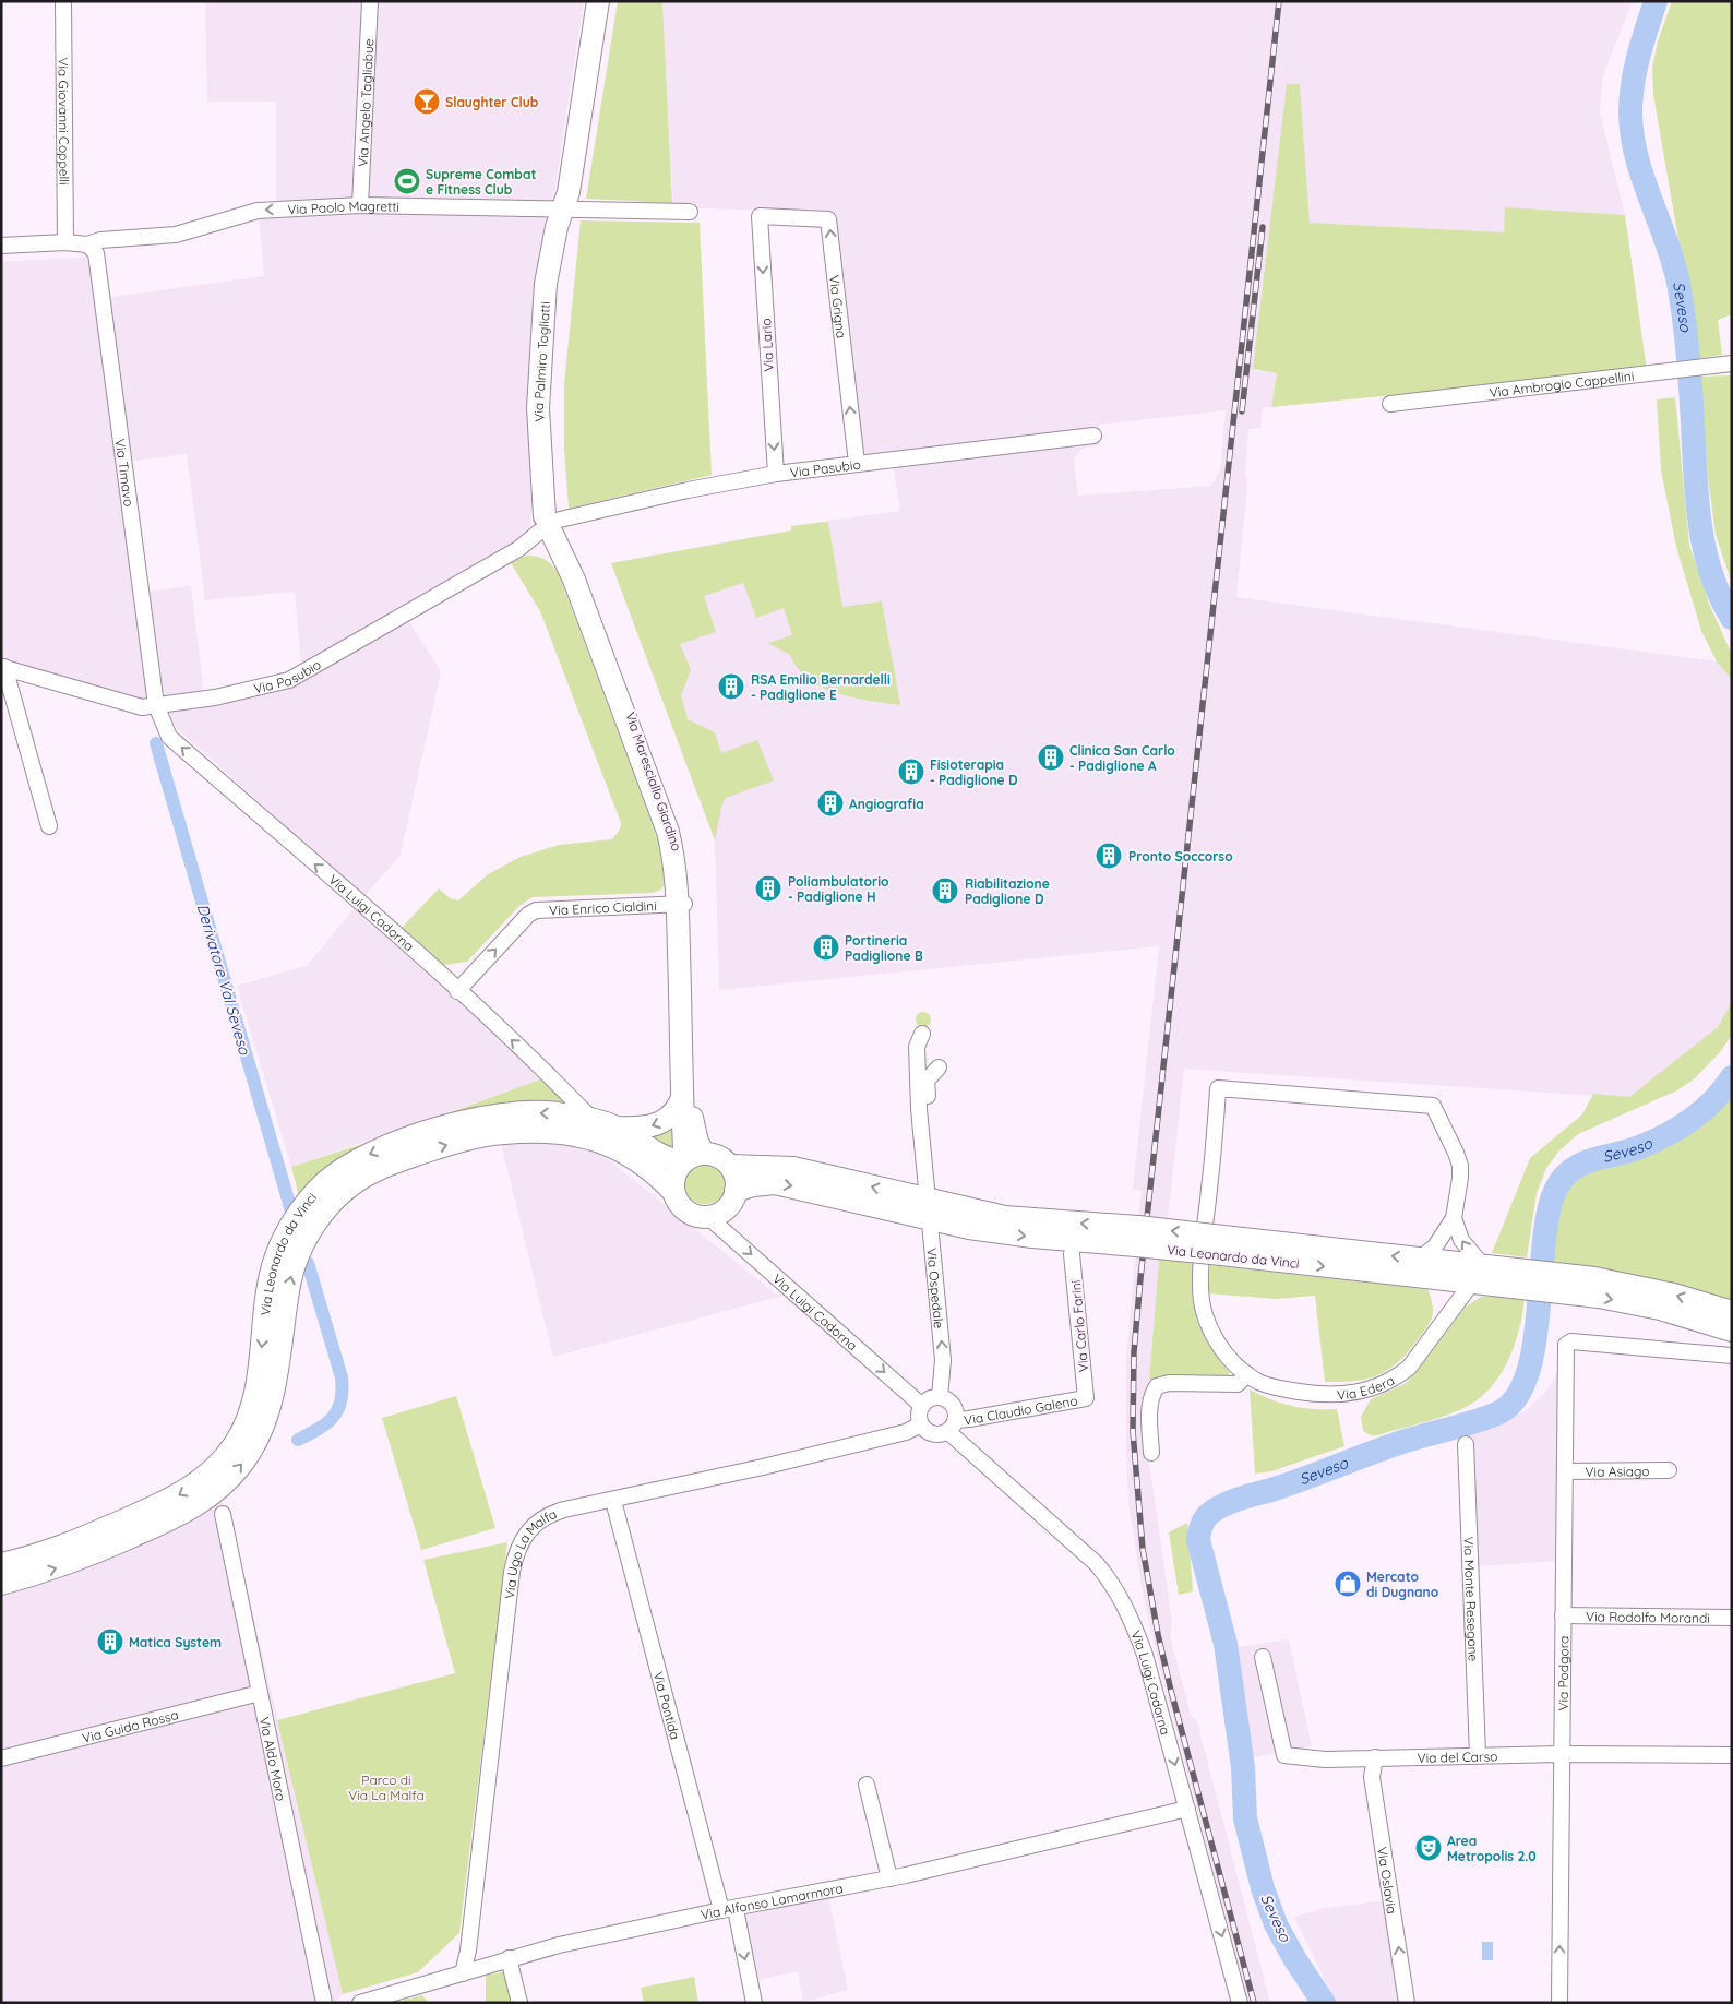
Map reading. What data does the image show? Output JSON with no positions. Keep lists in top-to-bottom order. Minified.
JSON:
{"streets":{"main road":["Via Palmiro Togliatti","Via Maresciallo Giardino","Via Leonardo da Vinci"],"street":["Via Angelo Tagliabue","Via Giovanni Coppelli","Via Paolo Magretti","Via Grigna","Via Lario","Via Ambrogio Cappellini","Via Pasubio","Via Timavo","Via Enrico Cialdini","Via Luigi Cadorna","Via Ospedale","Via Carlo Farini","Via Edera","Via Claudio Galeno","Via Asiago","Via Ugo La Malfa","Via Monte Resegone","Via Rodolfo Morandi","Via Podgora","Via Pontida","Via Guido Rossa","Via del Carso","Via Aldo Moro","Via Oslavia","Via Alfonso Lamarmora"]},"crossings":[["Via Angelo Tagliabue","Via Paolo Magretti"],["Via Giovanni Coppelli","Via Paolo Magretti"],["Via Paolo Magretti","Via Palmiro Togliatti"],["Via Paolo Magretti","Via Timavo"],["Via Grigna","Via Lario"],["Via Grigna","Via Pasubio"],["Via Lario","Via Pasubio"],["Via Palmiro Togliatti","Via Pasubio"],["Via Palmiro Togliatti","Via Maresciallo Giardino"],["Via Pasubio","Via Timavo"],["Via Pasubio","Via Maresciallo Giardino"],["Via Pasubio","Via Luigi Cadorna"],["Via Timavo","Via Luigi Cadorna"],["Via Maresciallo Giardino","Via Enrico Cialdini"],["Via Maresciallo Giardino","Via Luigi Cadorna"],["Via Maresciallo Giardino","Via Leonardo da Vinci"],["Via Enrico Cialdini","Via Luigi Cadorna"],["Via Luigi Cadorna","Via Leonardo da Vinci"],["Via Luigi Cadorna","Via Ospedale"],["Via Luigi Cadorna","Via Claudio Galeno"],["Via Luigi Cadorna","Via Ugo La Malfa"],["Via Luigi Cadorna","Via Alfonso Lamarmora"],["Via Leonardo da Vinci","Via Ospedale"],["Via Leonardo da Vinci","Via Edera"],["Via Ospedale","Via Claudio Galeno"],["Via Ospedale","Via Ugo La Malfa"],["Via Carlo Farini","Via Claudio Galeno"],["Via Claudio Galeno","Via Ugo La Malfa"],["Via Asiago","Via Podgora"],["Via Ugo La Malfa","Via Pontida"],["Via Ugo La Malfa","Via Alfonso Lamarmora"],["Via Monte Resegone","Via del Carso"],["Via Rodolfo Morandi","Via Podgora"],["Via Podgora","Via del Carso"],["Via Pontida","Via Alfonso Lamarmora"],["Via Guido Rossa","Via Aldo Moro"],["Via del Carso","Via Oslavia"]],"one_way":["Via Paolo Magretti","Via Grigna","Via Lario","Via Enrico Cialdini","Via Ospedale","Via Oslavia"],"water":["Seveso","Derivatore Val Seveso"],"parks":["Parco di Via La Malfa"],"places":{"bar":["Slaughter Club"],"sports":["Supreme Combat e Fitness Club"],"building":["RSA Emilio Bernardelli - Padiglione E","Clinica San Carlo - Padiglione A","Fisioterapia - Padiglione D","Angiografia","Pronto Soccorso","Poliambulatorio - Padiglione H","Riabilitazione Padiglione D","Portineria Padiglione B","Matica System"],"shop":["Mercato di Dugnano"],"theatre":["Area Metropolis 2.0"]}}
